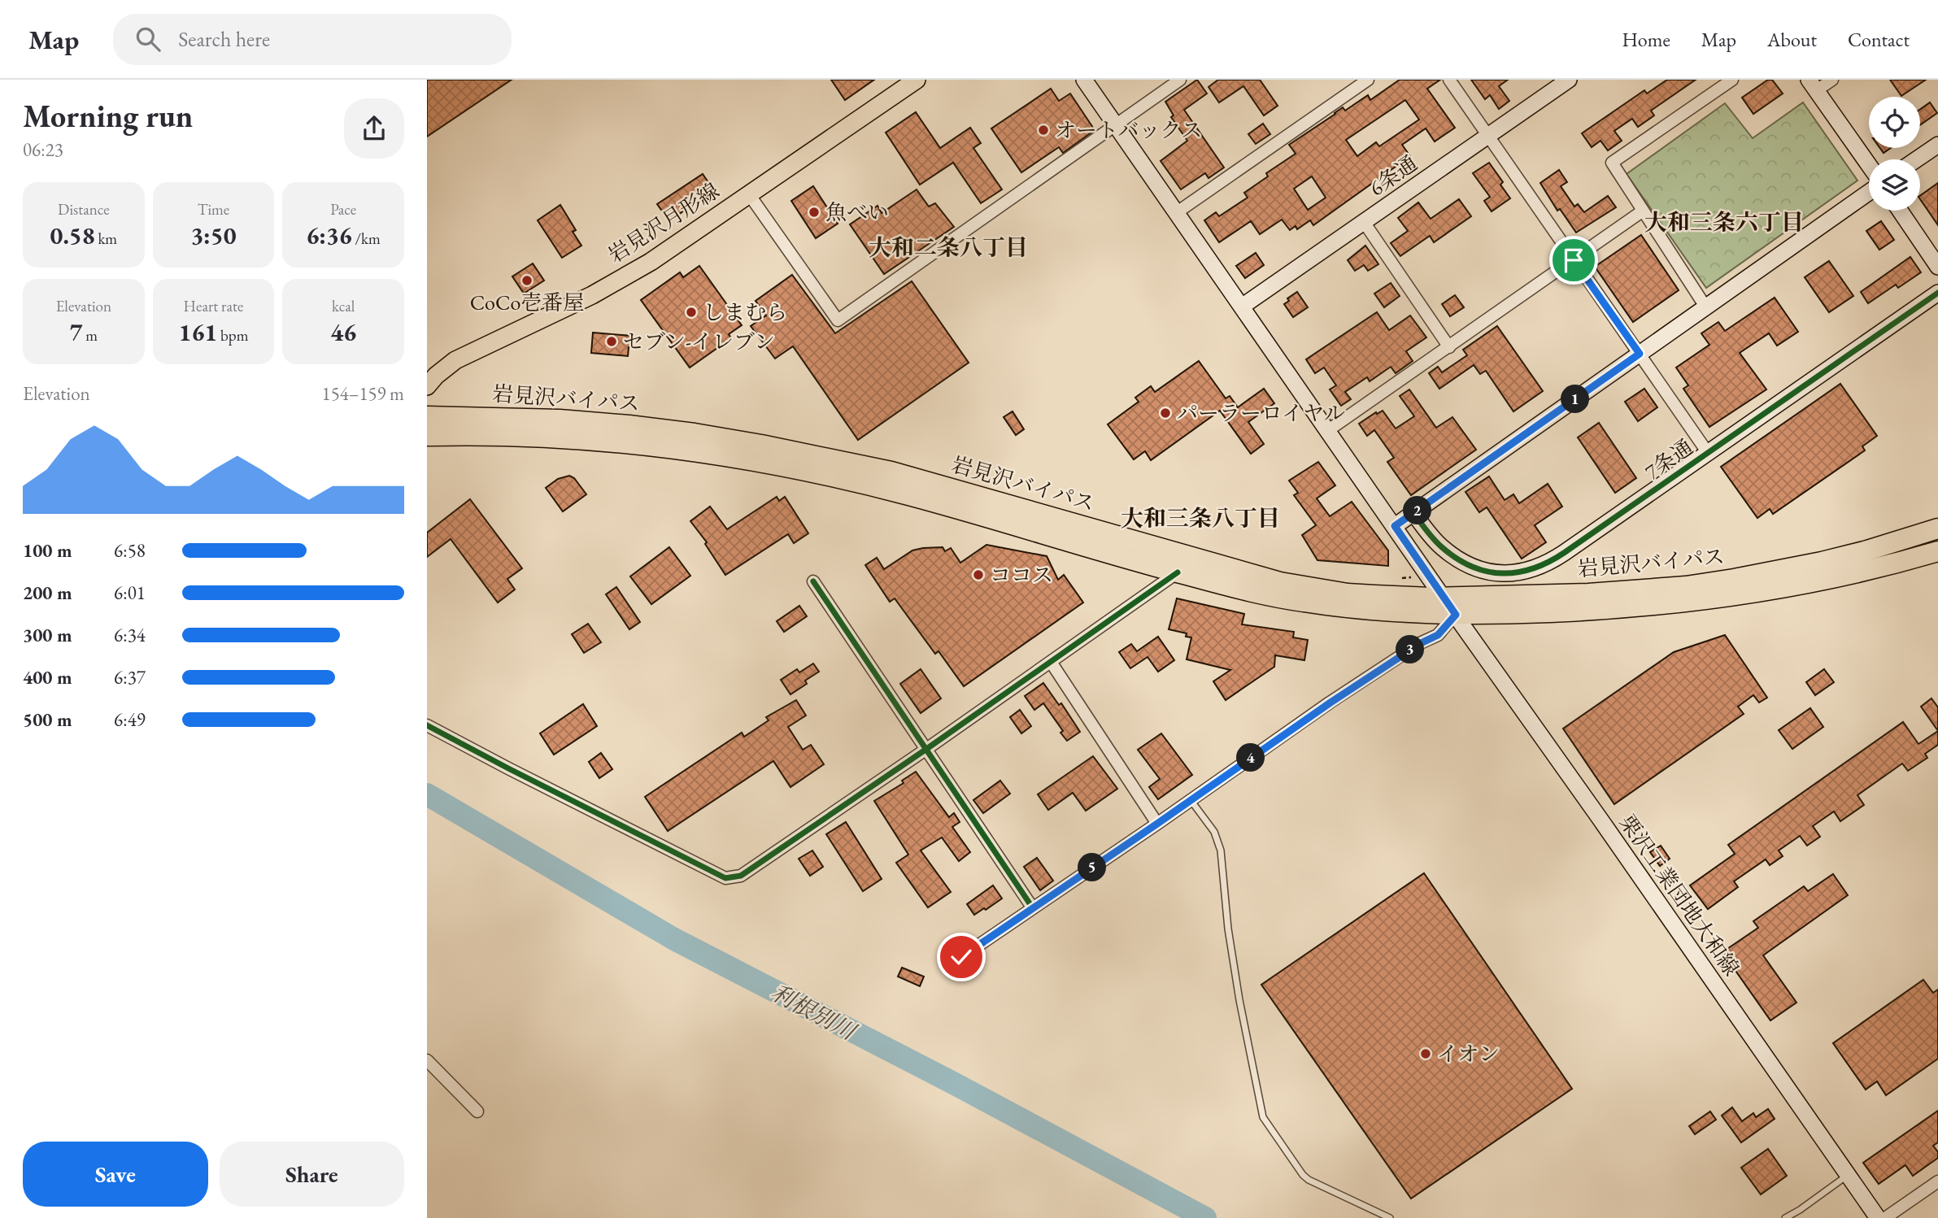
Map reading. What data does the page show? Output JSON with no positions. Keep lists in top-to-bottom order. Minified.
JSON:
{"streets":{"highway":["岩見沢バイパス"],"main road":["岩見沢月形線"],"street":["6条通","7条通","栗沢工業団地大和線"]},"crossings":[["6条通","栗沢工業団地大和線"],["岩見沢バイパス","栗沢工業団地大和線"]],"districts":["大和三条六丁目","大和二条八丁目","大和三条八丁目"],"water":["利根別川"],"places":["オートバックス","魚べい","CoCo壱番屋","しまむら","セブン-イレブン","パーラーロイヤル","ココス","イオン"],"page":{"header":"Map","search":"Search here","nav":["Home","Map","About","Contact"],"heading":["Morning run","06:23"],"stats":[["Distance","0.58 km"],["Time","3:50"],["Pace","6:36 /km"],["Elevation","7 m"],["Heart rate","161 bpm"],["kcal","46"]],"chart":["Elevation","154–159 m"],"pins":["1","2","3","4","5"],"list":[{"name":"100 m","note":"6:58"},{"name":"200 m","note":"6:01"},{"name":"300 m","note":"6:34"},{"name":"400 m","note":"6:37"},{"name":"500 m","note":"6:49"}],"buttons":["Save","Share"]}}
